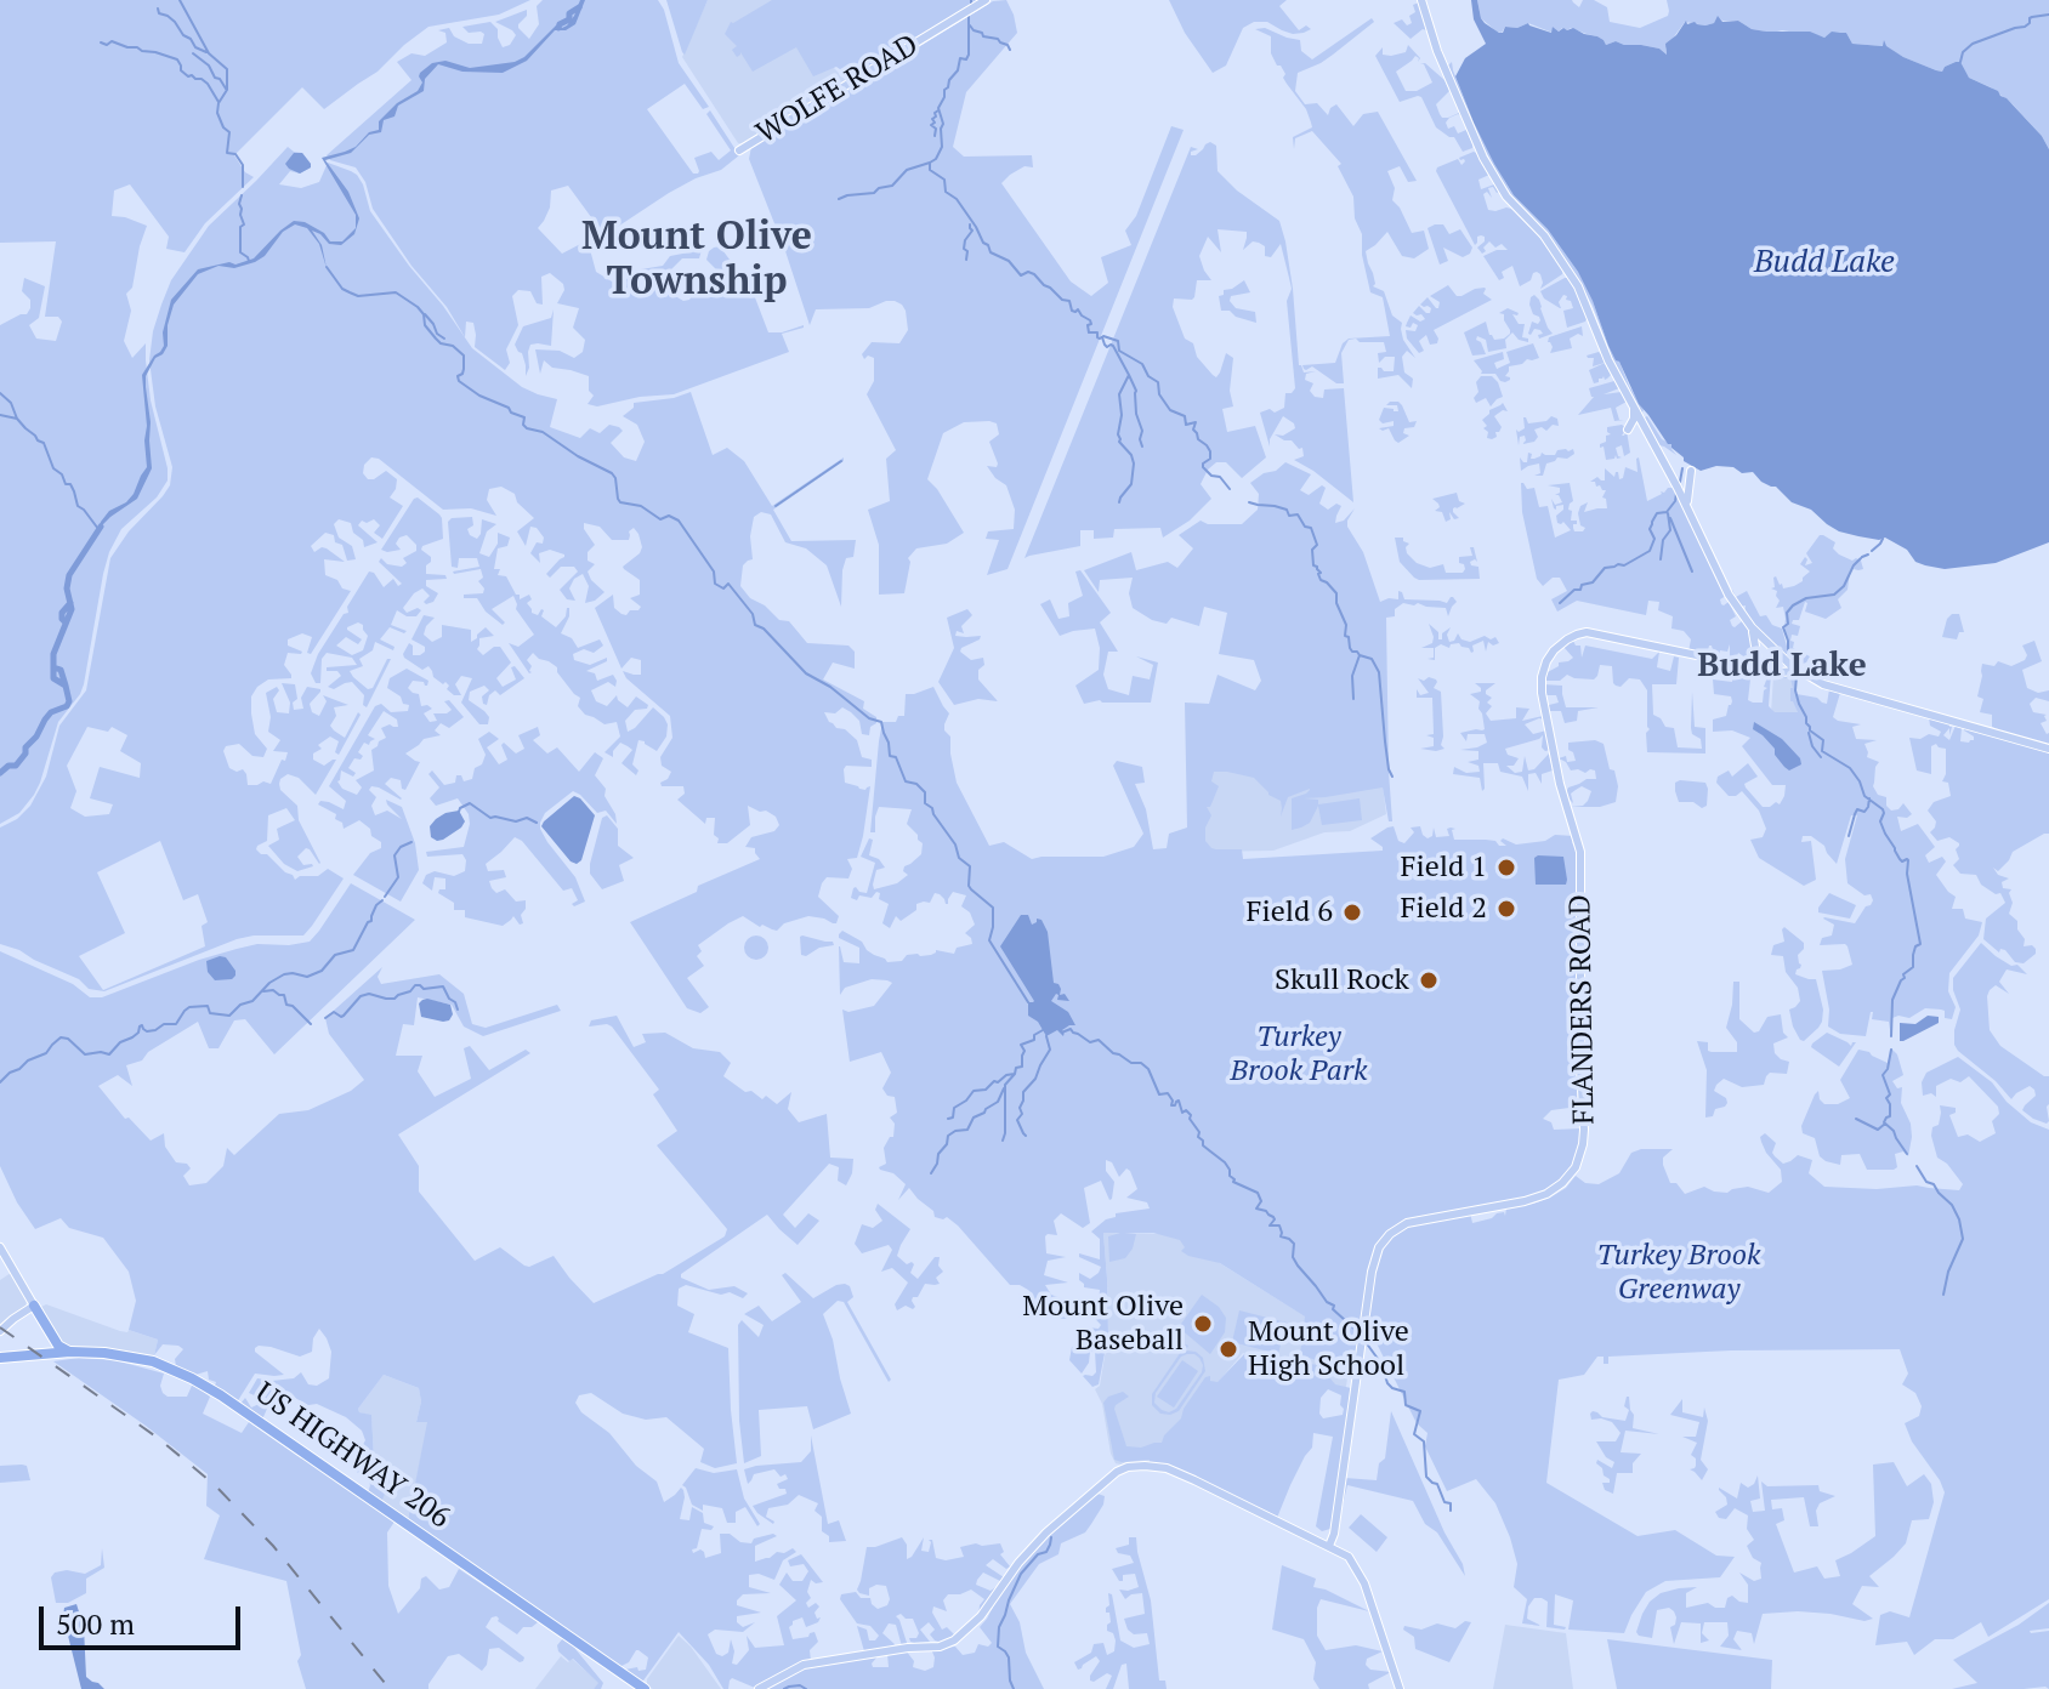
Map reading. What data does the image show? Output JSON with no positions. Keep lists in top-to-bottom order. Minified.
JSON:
{"streets":{"highway":["US HIGHWAY 206"],"main road":["WOLFE ROAD","FLANDERS ROAD"]},"districts":["Mount Olive Township","Budd Lake"],"water":["Budd Lake"],"parks":["Turkey Brook Park","Turkey Brook Greenway"],"places":["Field 1","Field 2","Field 6","Skull Rock","Mount Olive Baseball","Mount Olive High School"],"scale_bar":"500 m"}
